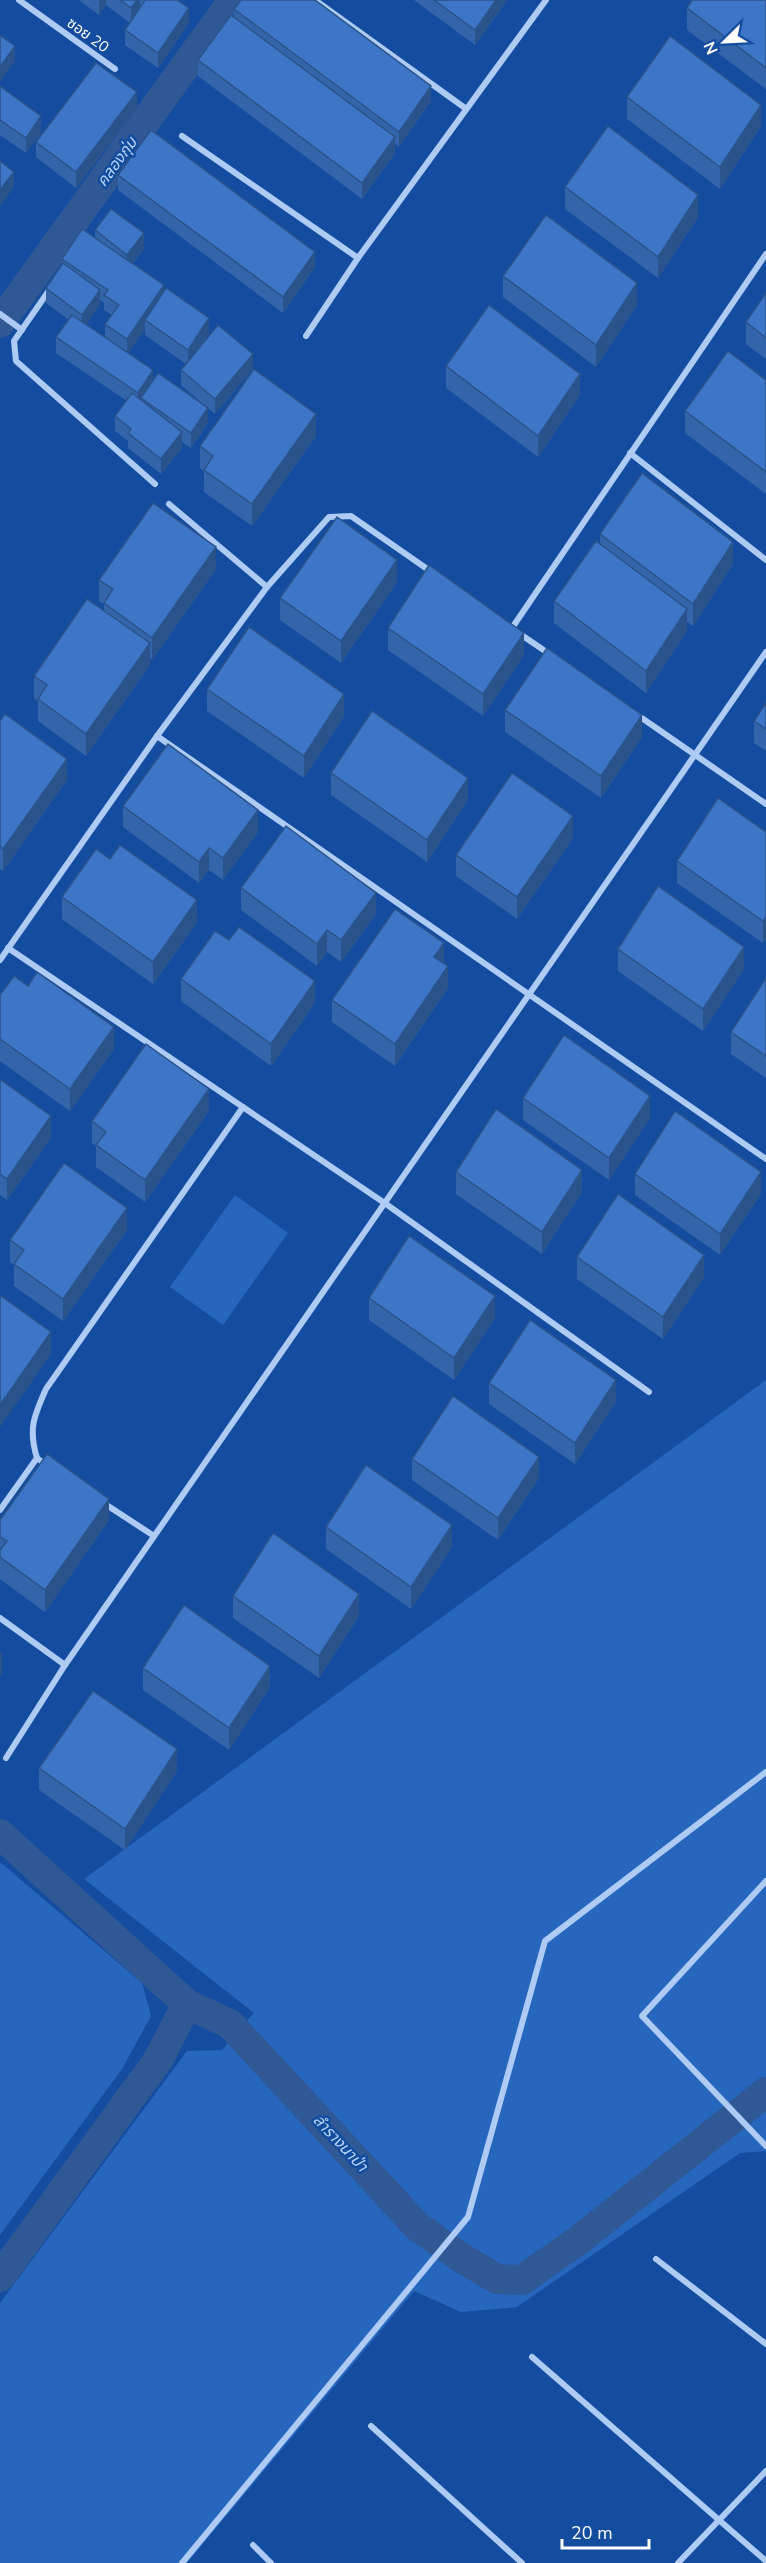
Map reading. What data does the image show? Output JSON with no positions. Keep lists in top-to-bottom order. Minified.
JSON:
{"streets":{"street":["ซอย 20"]},"water":["คลองกุ่ม","ลำรางนาป่า"],"scale_bar":"20 m","north":"bottom left"}
